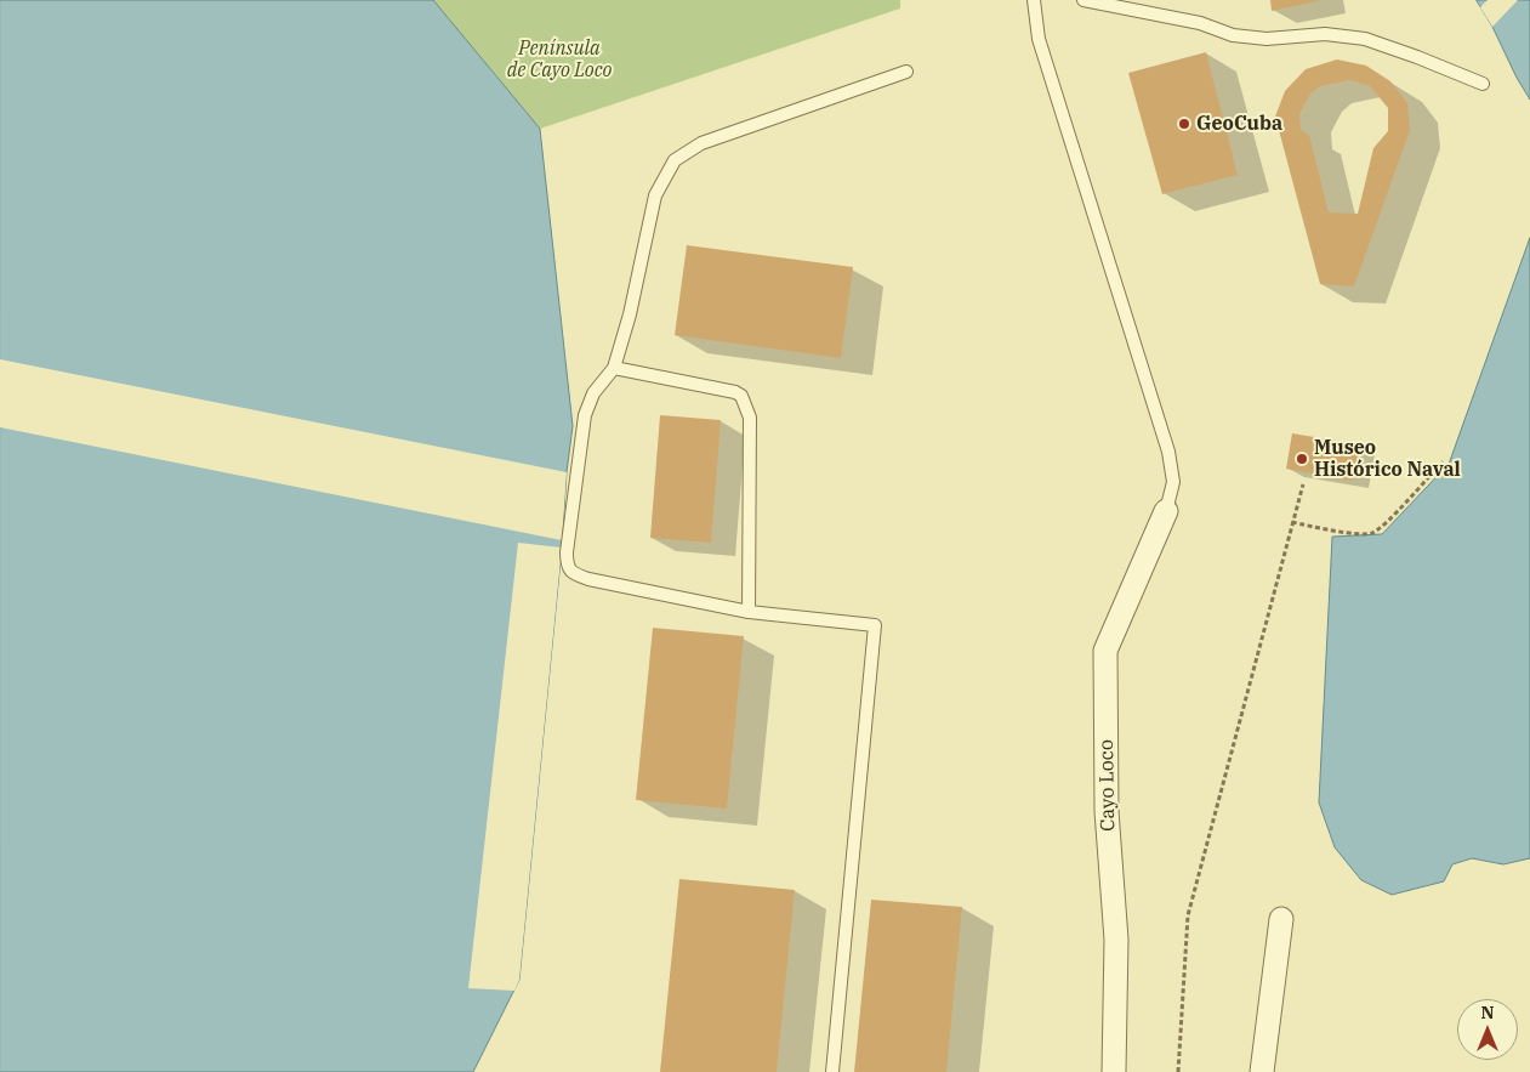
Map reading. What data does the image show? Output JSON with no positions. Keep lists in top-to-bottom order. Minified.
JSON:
{"streets":{"street":["Cayo Loco"]},"parks":["Península de Cayo Loco"],"places":["GeoCuba","Museo Histórico Naval"],"north":"top"}
